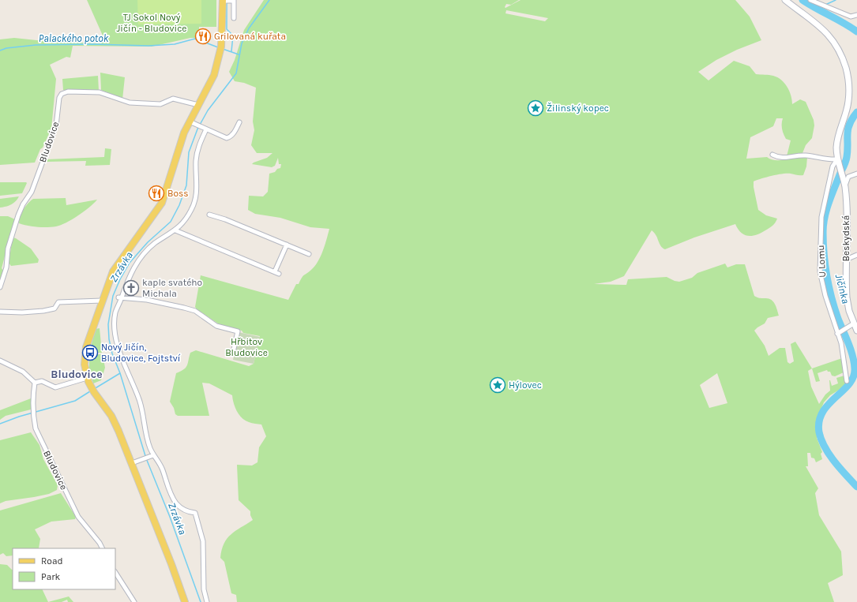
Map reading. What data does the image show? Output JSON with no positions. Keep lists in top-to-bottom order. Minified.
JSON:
{"streets":{"street":["Bludovice","Beskydská","U Lomu"]},"crossings":[["Beskydská","U Lomu"]],"districts":["Bludovice"],"water":["Palackého potok","Zrzávka","Jičínka"],"parks":["TJ Sokol Nový Jičín - Bludovice","Hřbitov Bludovice"],"places":{"restaurant":["Grilovaná kuřata","Boss"],"place":["Žilinský kopec","Hýlovec"],"church":["kaple svatého Michala"],"bus stop":["Nový Jičín, Bludovice, Fojtství"]},"legend":["Road","Park"]}
